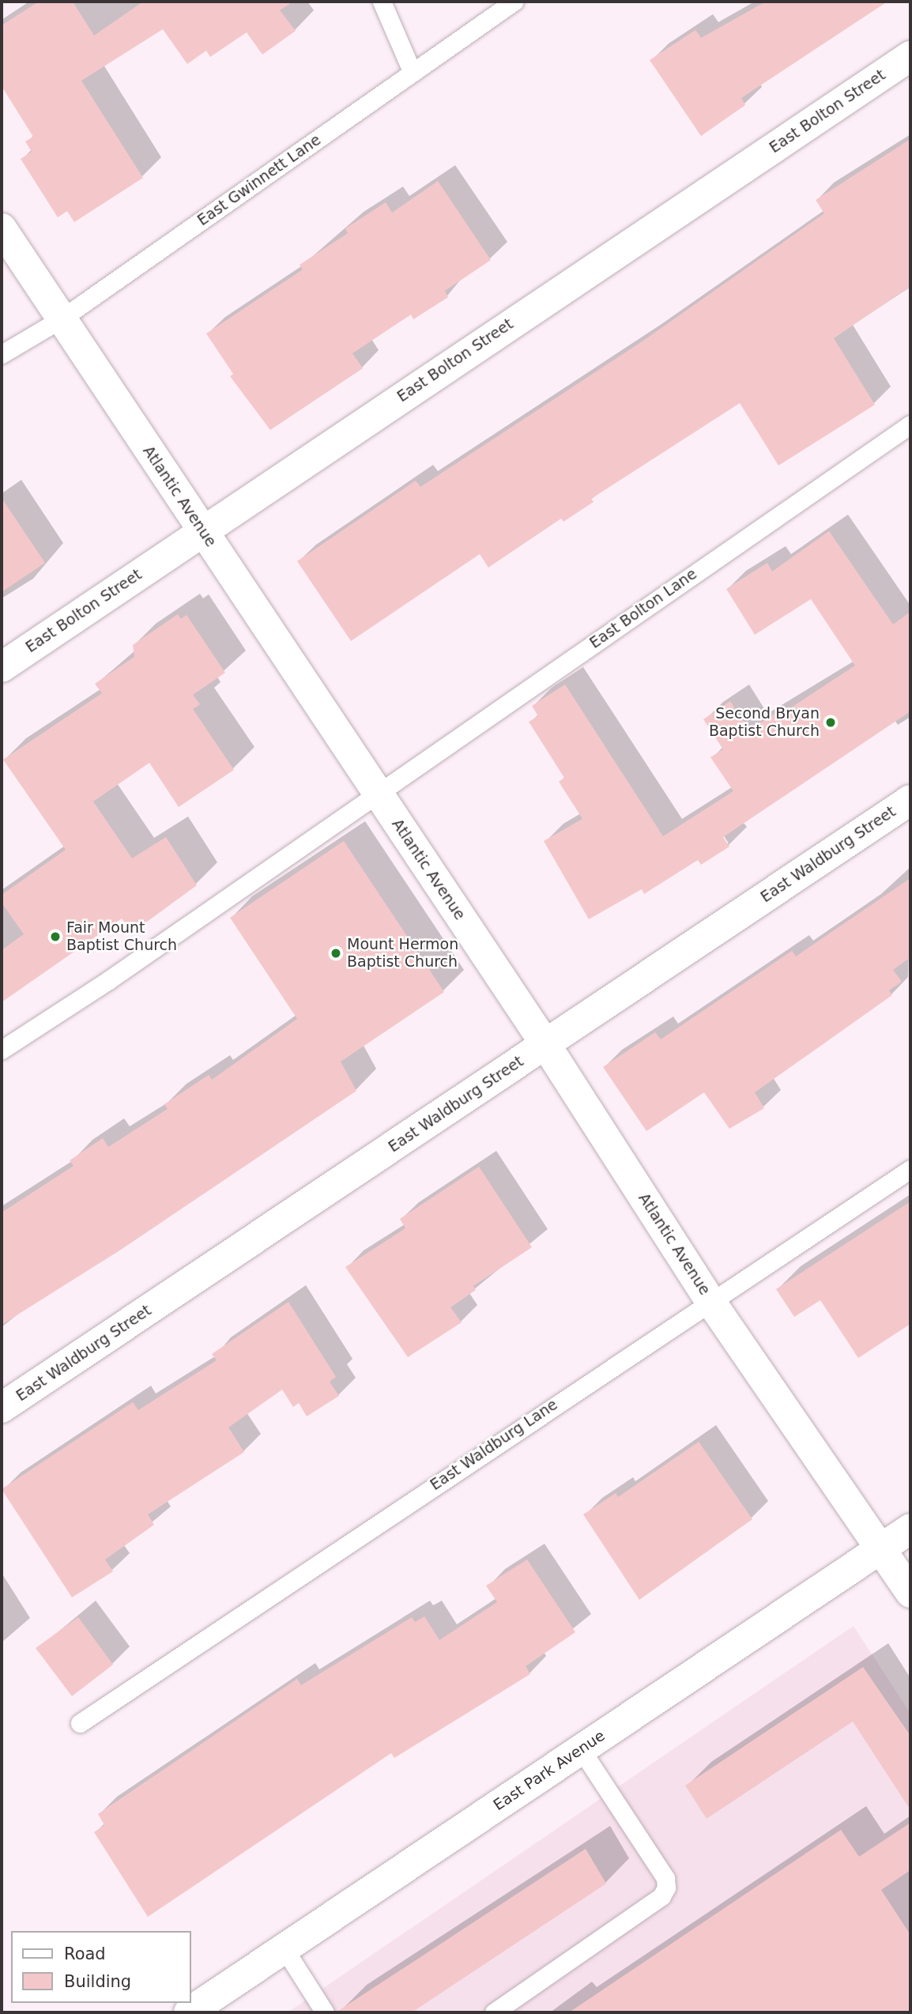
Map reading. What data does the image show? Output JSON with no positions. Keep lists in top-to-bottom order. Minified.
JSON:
{"streets":{"street":["East Bolton Street","Atlantic Avenue","East Waldburg Street","East Park Avenue"],"lane":["East Gwinnett Lane","East Bolton Lane","East Waldburg Lane"]},"crossings":[["East Bolton Street","Atlantic Avenue"],["East Gwinnett Lane","Atlantic Avenue"],["Atlantic Avenue","East Bolton Lane"],["Atlantic Avenue","East Waldburg Street"],["Atlantic Avenue","East Waldburg Lane"],["Atlantic Avenue","East Park Avenue"]],"places":["Second Bryan Baptist Church","Fair Mount Baptist Church","Mount Hermon Baptist Church"],"legend":["Road","Building"]}
